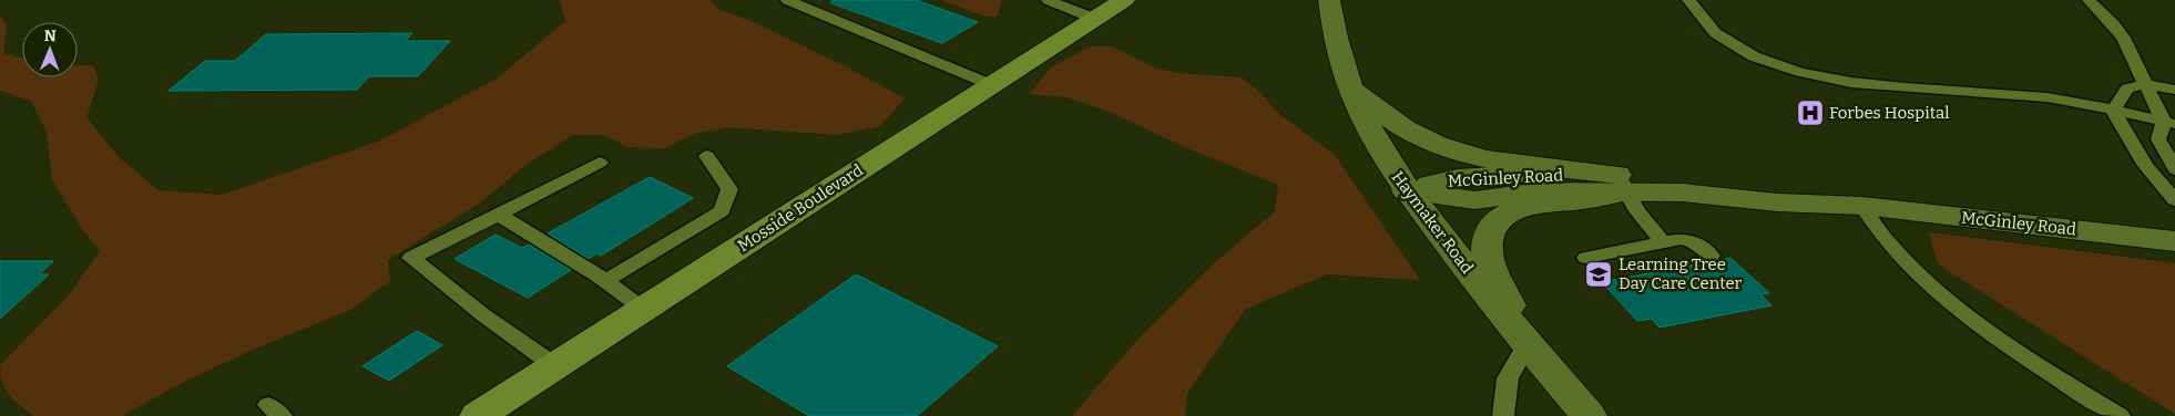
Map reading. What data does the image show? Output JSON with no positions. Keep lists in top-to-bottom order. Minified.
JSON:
{"streets":{"main road":["Mosside Boulevard"],"street":["McGinley Road","Haymaker Road"]},"crossings":[["McGinley Road","Haymaker Road"]],"places":{"hospital":["Forbes Hospital"],"school or university":["Learning Tree Day Care Center"]},"north":"top"}
